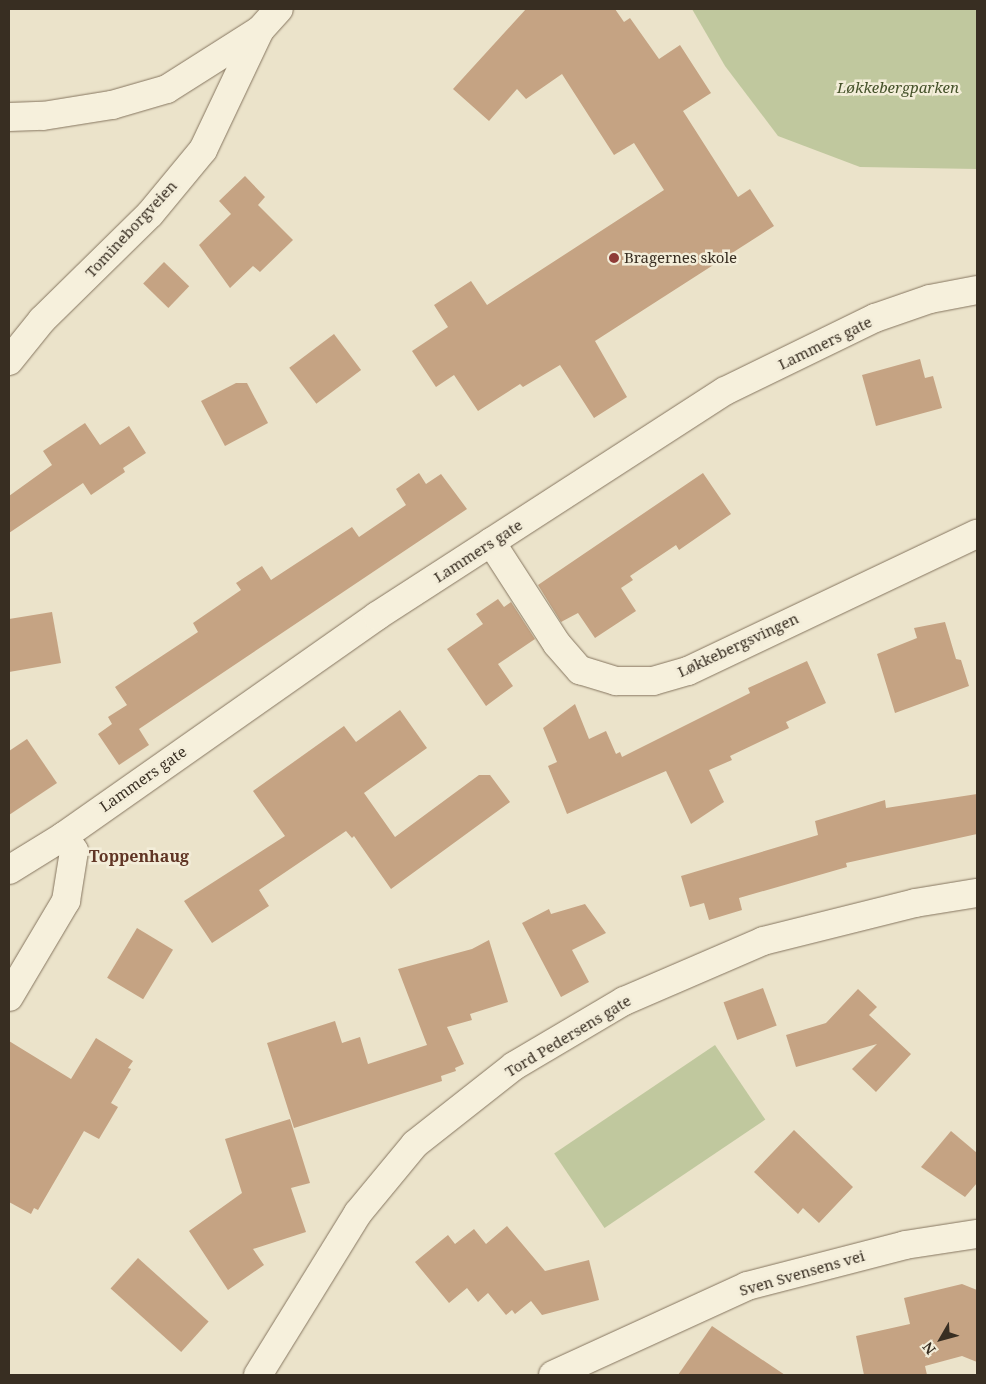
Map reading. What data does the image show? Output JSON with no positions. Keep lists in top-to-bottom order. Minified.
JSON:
{"streets":{"street":["Tomineborgveien","Lammers gate","Løkkebergsvingen","Tord Pedersens gate","Sven Svensens vei"]},"crossings":[["Lammers gate","Løkkebergsvingen"]],"districts":["Toppenhaug"],"parks":["Løkkebergparken"],"places":["Bragernes skole"],"north":"bottom left"}
